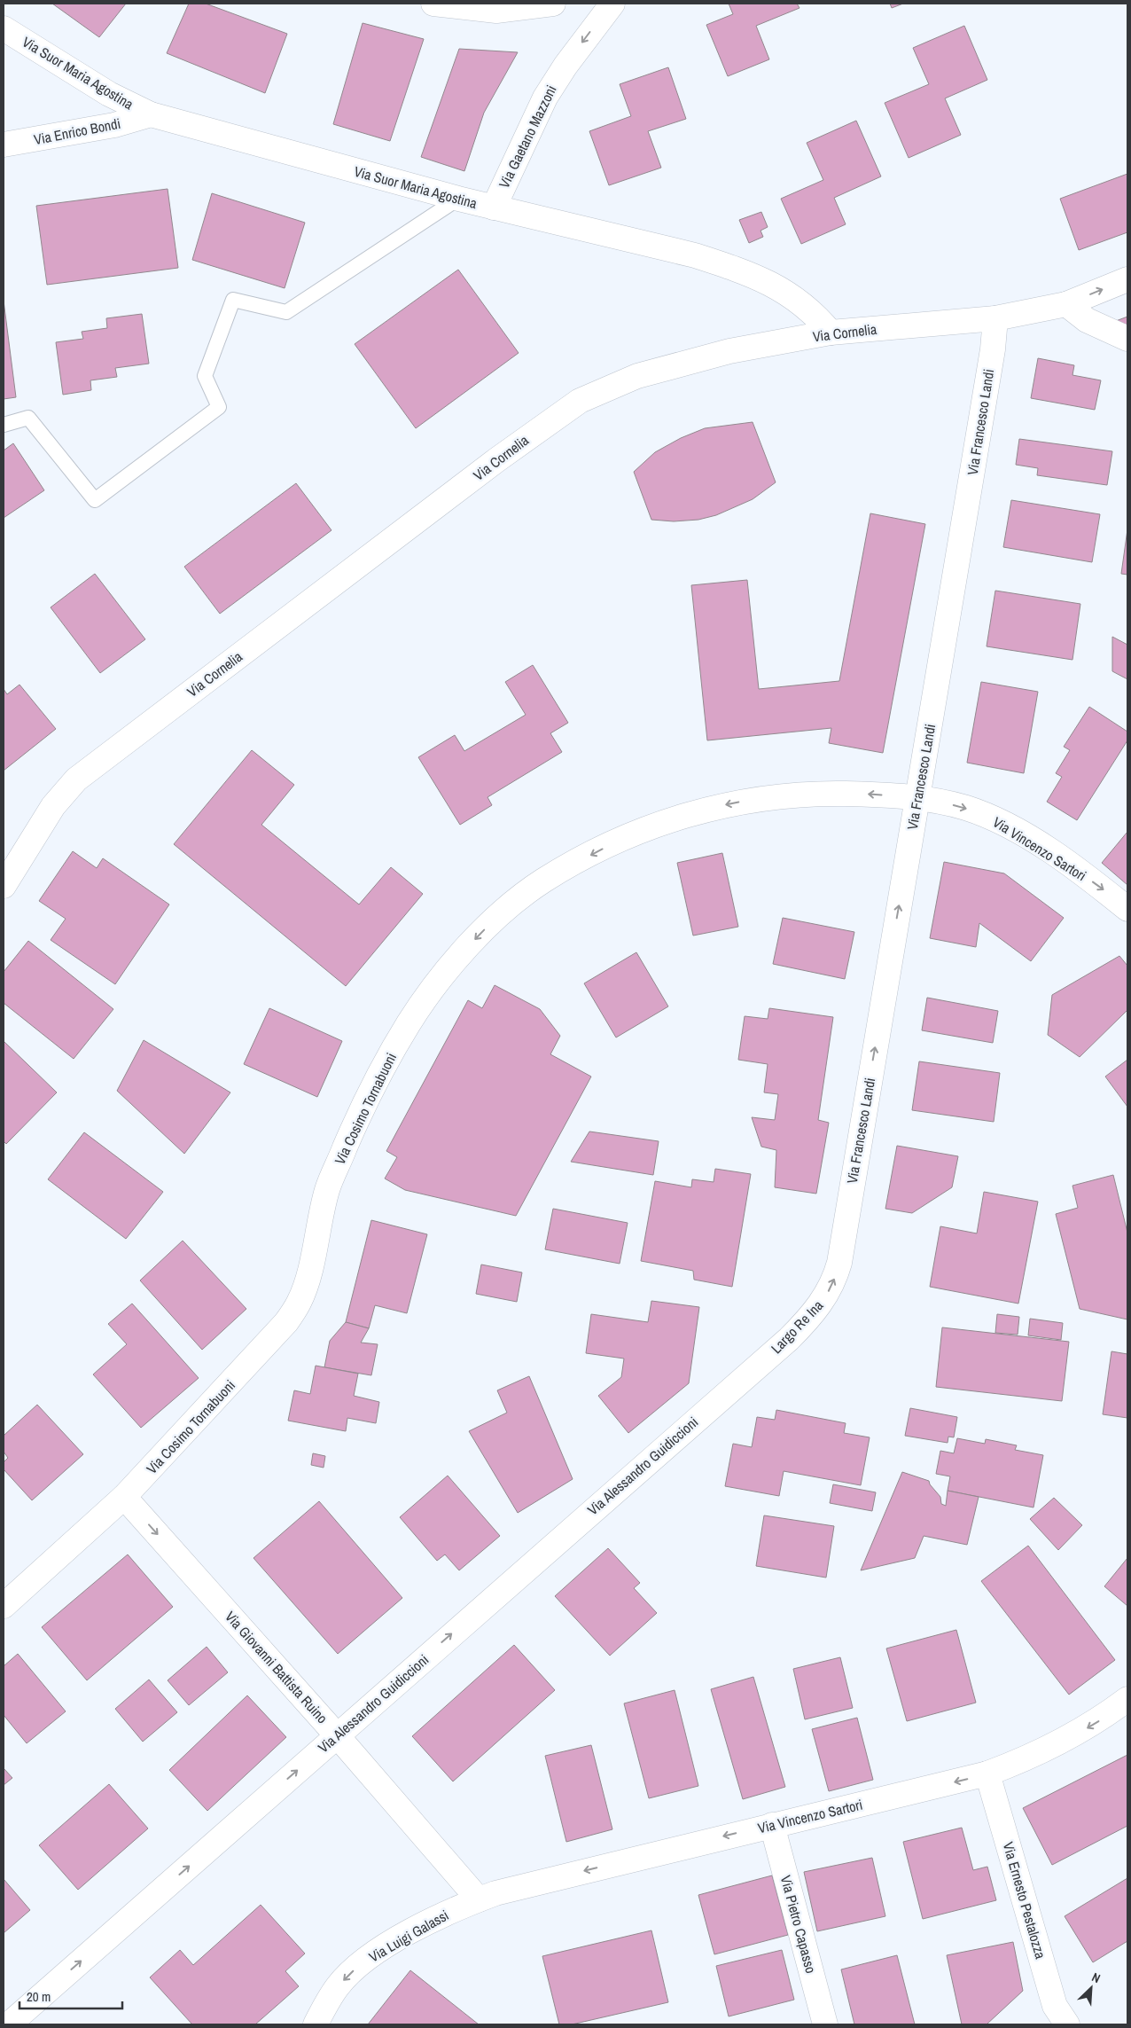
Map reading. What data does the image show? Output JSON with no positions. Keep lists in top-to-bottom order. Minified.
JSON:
{"streets":{"street":["Via Suor Maria Agostina","Via Enrico Bondi","Via Gaetano Mazzoni","Via Cornelia","Via Francesco Landi","Via Vincenzo Sartori","Via Cosimo Tornabuoni","Largo Re Ina","Via Alessandro Guidiccioni","Via Giovanni Battista Ruino","Via Ernesto Pestalozza","Via Pietro Capasso","Via Luigi Galassi"]},"crossings":[["Via Suor Maria Agostina","Via Enrico Bondi"],["Via Suor Maria Agostina","Via Gaetano Mazzoni"],["Via Suor Maria Agostina","Via Cornelia"],["Via Cornelia","Via Francesco Landi"],["Via Francesco Landi","Via Vincenzo Sartori"],["Via Francesco Landi","Via Cosimo Tornabuoni"],["Via Francesco Landi","Largo Re Ina"],["Via Vincenzo Sartori","Via Cosimo Tornabuoni"],["Via Vincenzo Sartori","Via Giovanni Battista Ruino"],["Via Vincenzo Sartori","Via Ernesto Pestalozza"],["Via Vincenzo Sartori","Via Pietro Capasso"],["Via Vincenzo Sartori","Via Luigi Galassi"],["Via Cosimo Tornabuoni","Via Giovanni Battista Ruino"],["Largo Re Ina","Via Alessandro Guidiccioni"],["Via Alessandro Guidiccioni","Via Giovanni Battista Ruino"],["Via Giovanni Battista Ruino","Via Luigi Galassi"]],"one_way":["Via Gaetano Mazzoni","Via Francesco Landi","Via Cosimo Tornabuoni","Largo Re Ina","Via Alessandro Guidiccioni","Via Giovanni Battista Ruino","Via Luigi Galassi"],"scale_bar":"20 m","north":"top right"}
